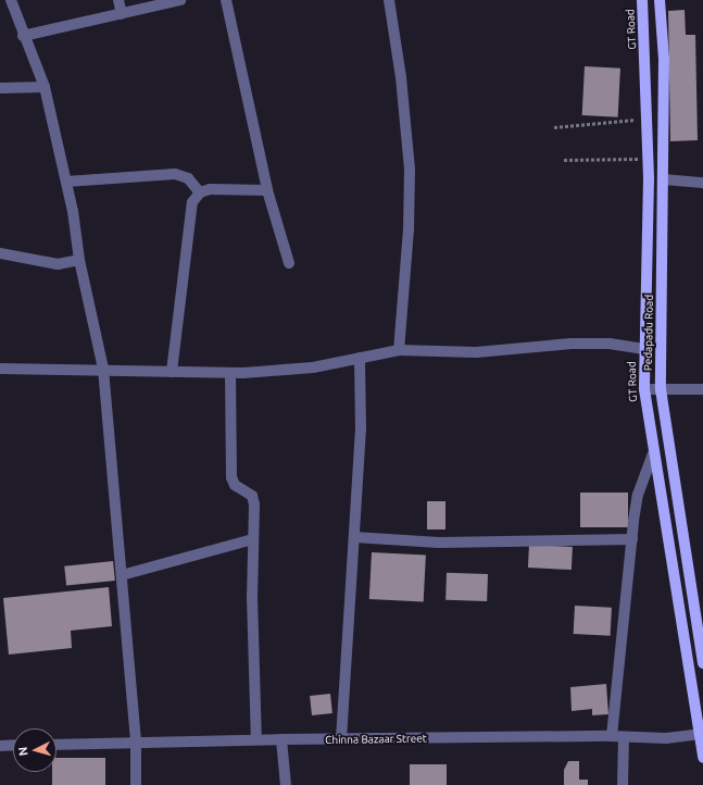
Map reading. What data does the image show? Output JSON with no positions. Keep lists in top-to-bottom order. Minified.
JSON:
{"streets":{"main road":["GT Road","Pedapadu Road"],"street":["Chinna Bazaar Street"]},"crossings":[["GT Road","Chinna Bazaar Street"]],"north":"left"}
